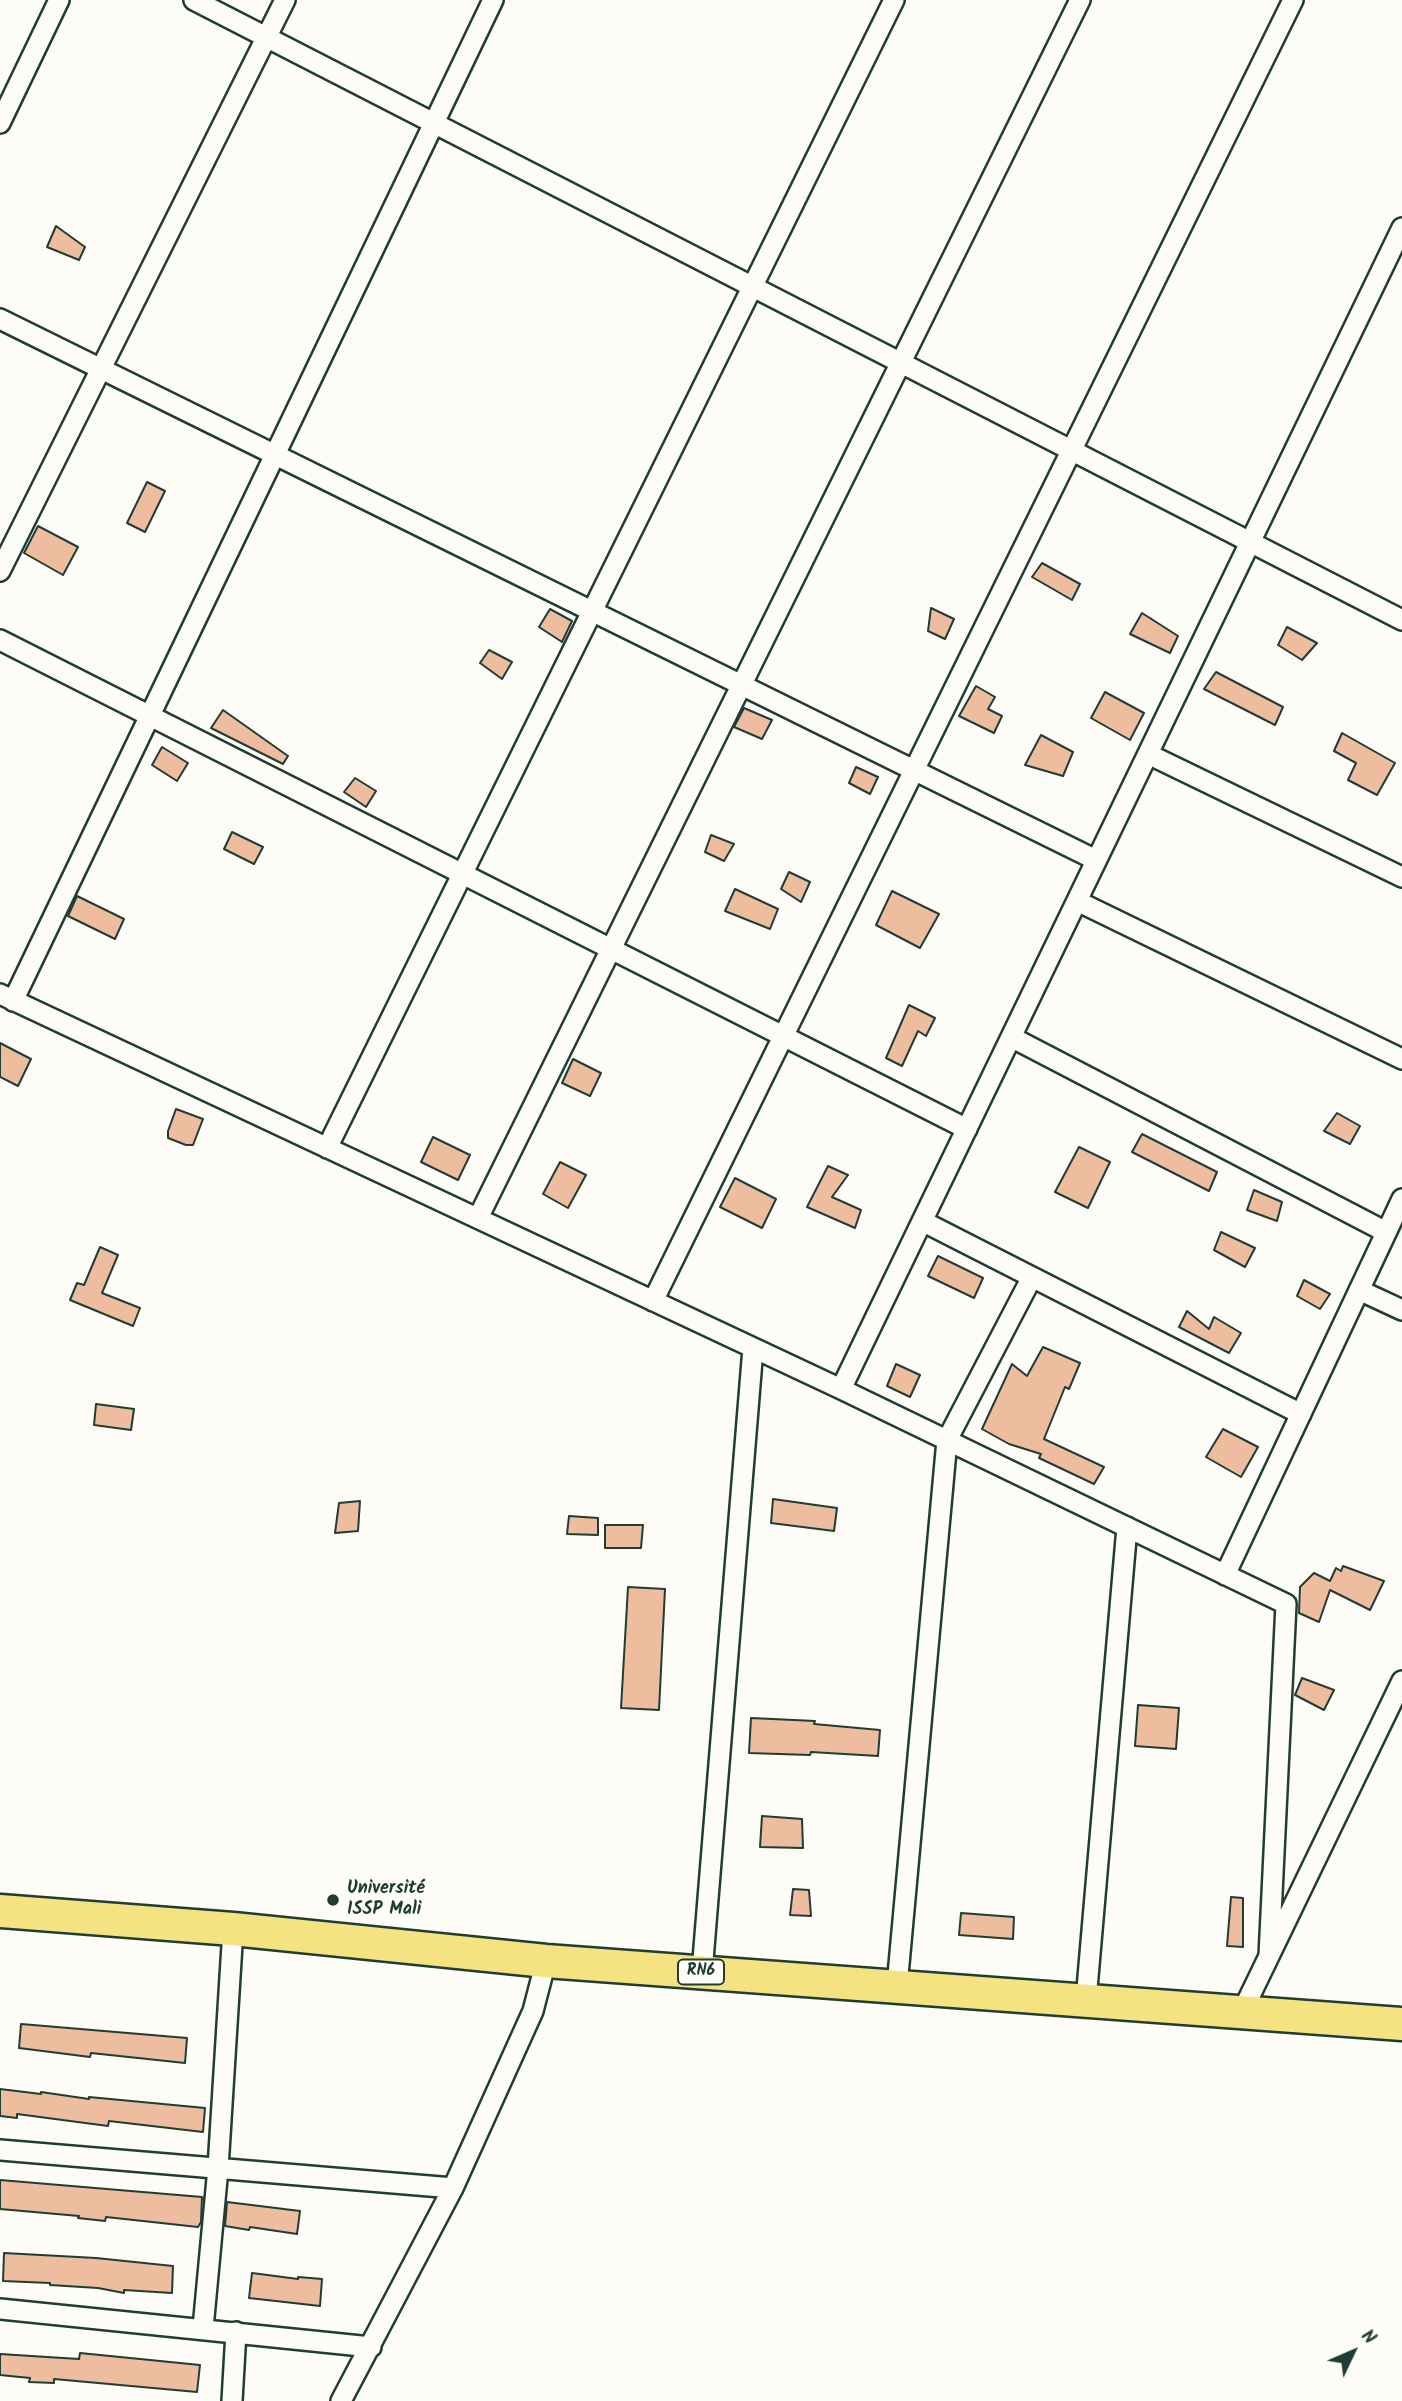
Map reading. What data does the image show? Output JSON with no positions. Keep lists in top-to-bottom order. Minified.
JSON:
{"streets":{"main road":["RN6"]},"places":["Université ISSP Mali"],"north":"top right"}
